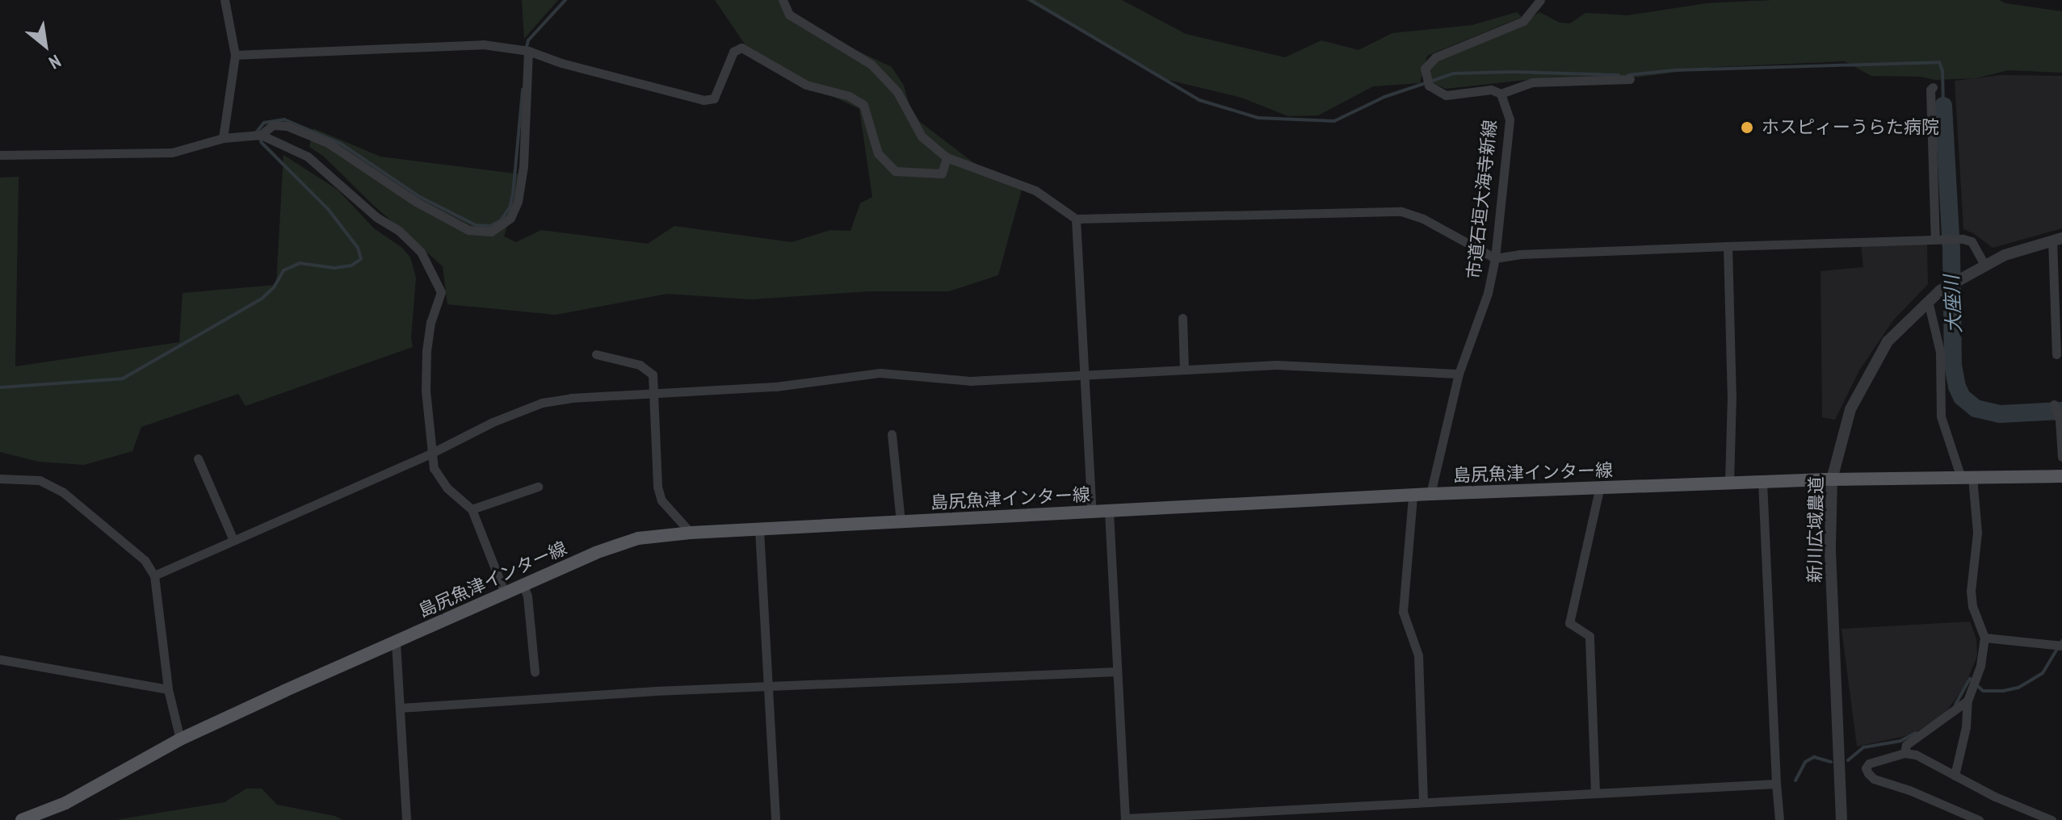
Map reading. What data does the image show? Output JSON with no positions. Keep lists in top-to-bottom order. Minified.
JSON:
{"streets":{"main road":["島尻魚津インター線"],"street":["市道石垣大海寺新線","新川広域農道"]},"crossings":[["市道石垣大海寺新線","島尻魚津インター線"],["島尻魚津インター線","新川広域農道"]],"water":["大座川"],"places":["ホスピィーうらた病院"],"north":"bottom right"}
